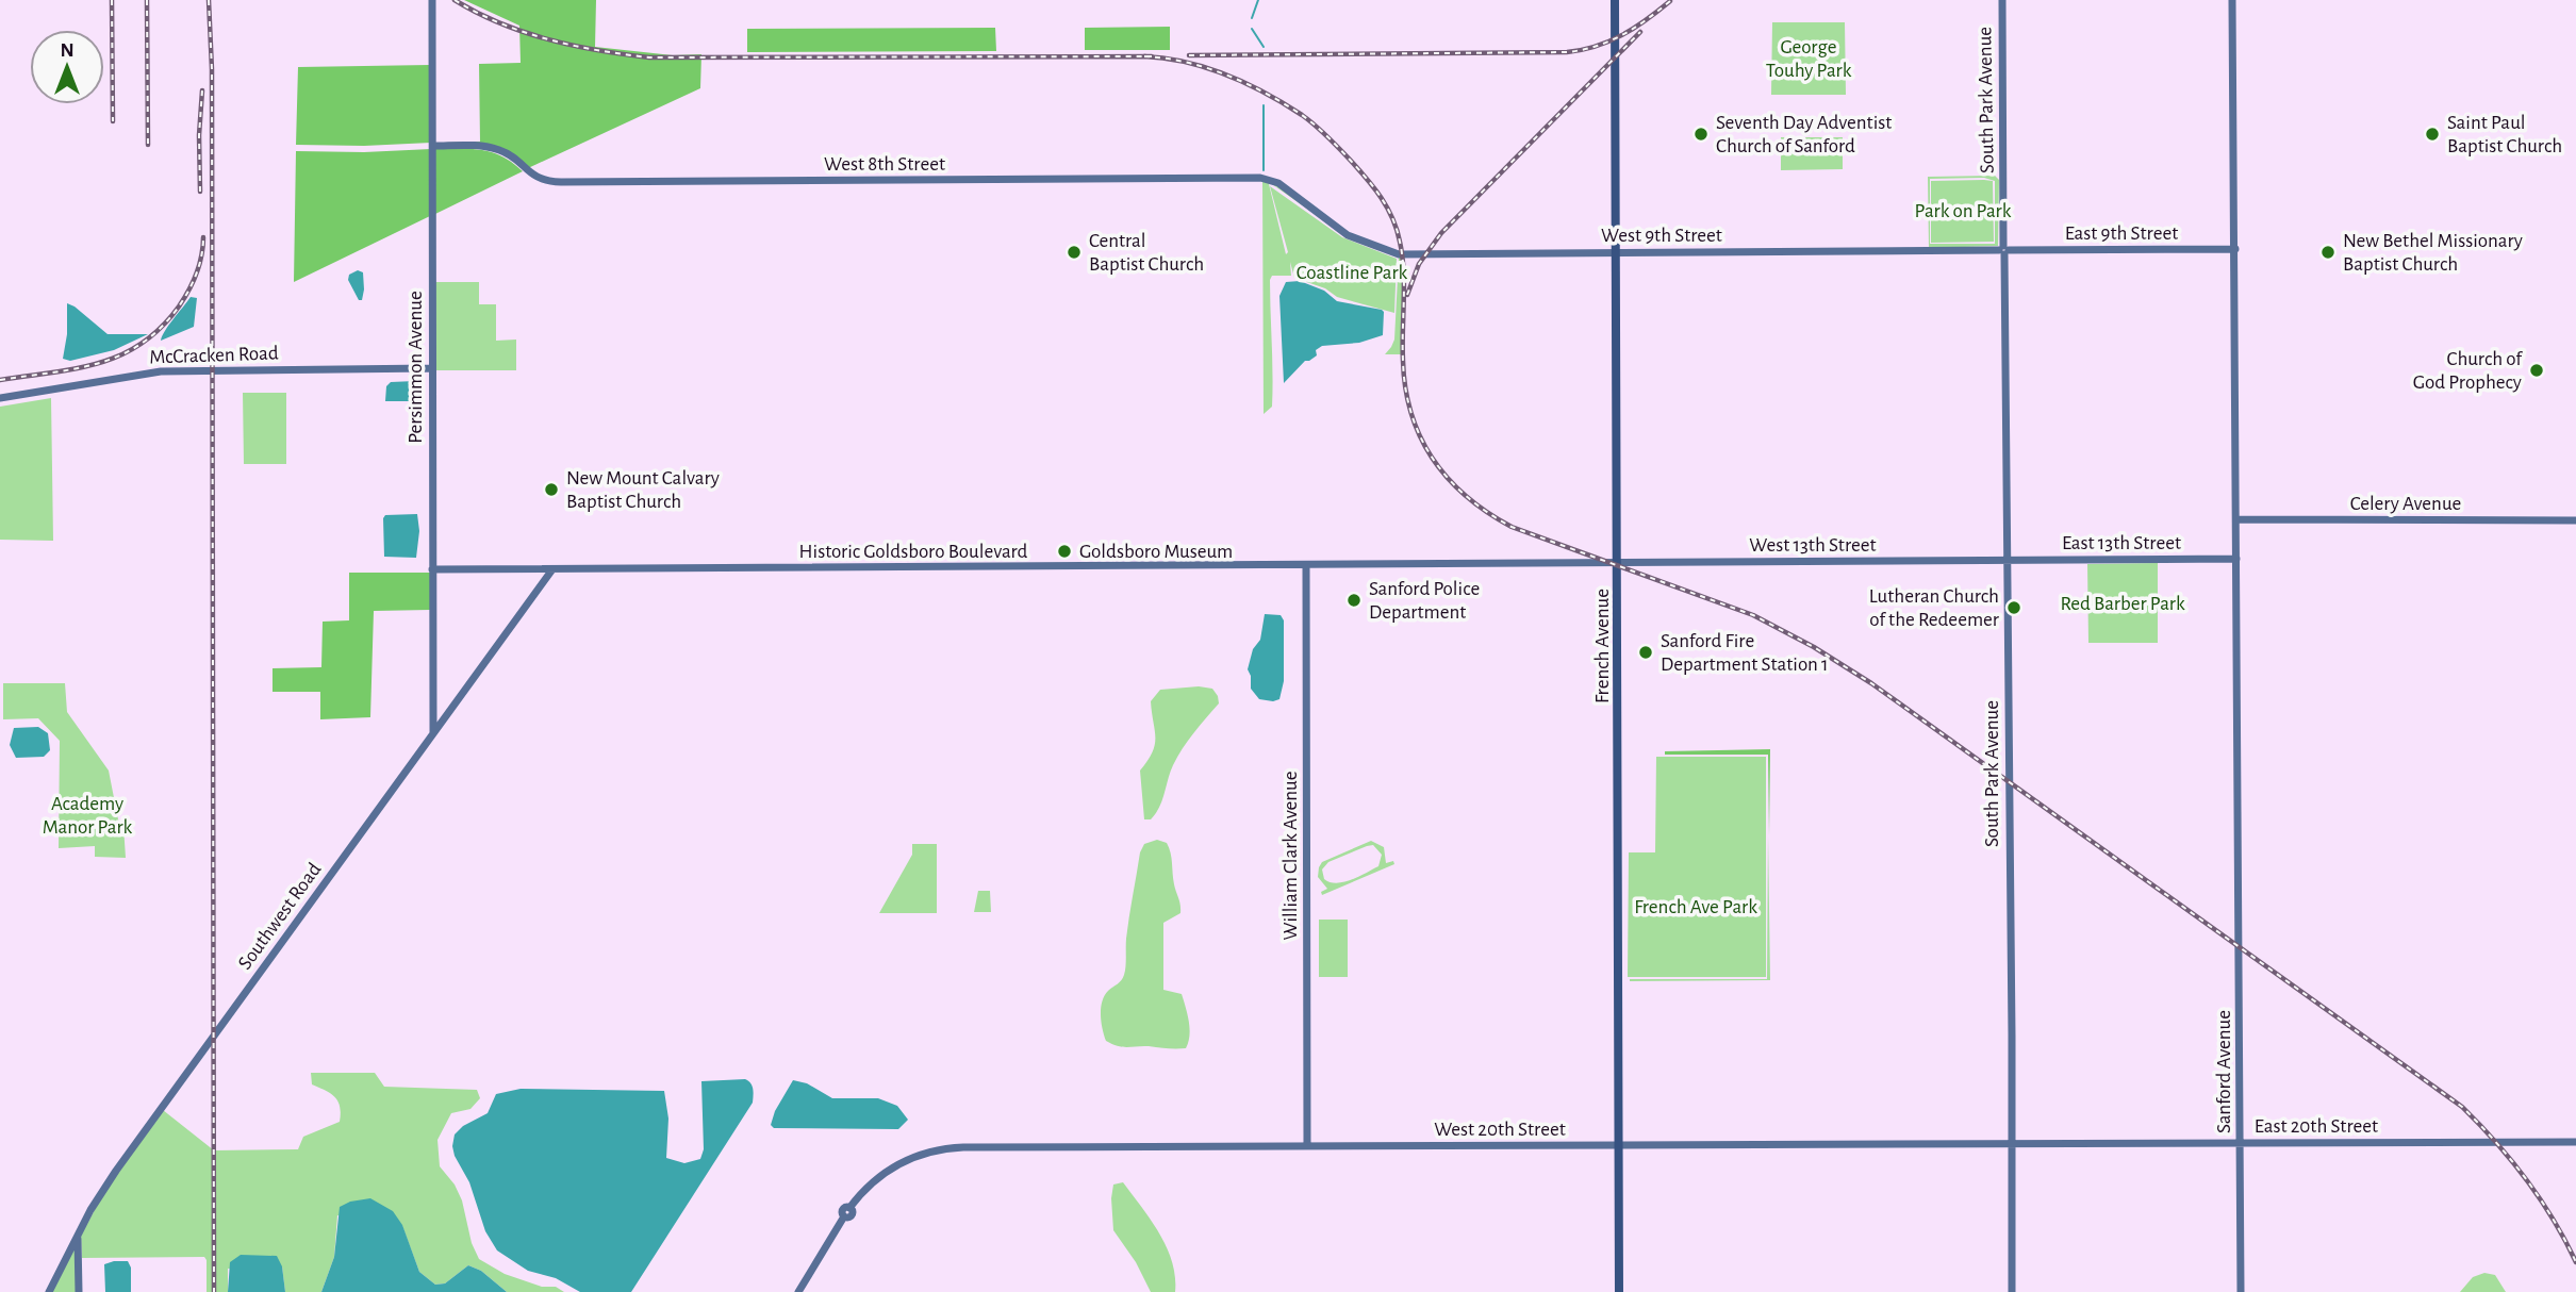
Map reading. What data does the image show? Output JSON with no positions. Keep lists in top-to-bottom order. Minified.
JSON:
{"streets":{"main road":["French Avenue"],"street":["South Park Avenue","West 8th Street","East 9th Street","West 9th Street","McCracken Road","Persimmon Avenue","Celery Avenue","East 13th Street","West 13th Street","Historic Goldsboro Boulevard","William Clark Avenue","Southwest Road","Sanford Avenue","East 20th Street","West 20th Street"]},"crossings":[["South Park Avenue","East 9th Street"],["South Park Avenue","West 9th Street"],["South Park Avenue","East 13th Street"],["South Park Avenue","West 13th Street"],["South Park Avenue","East 20th Street"],["South Park Avenue","West 20th Street"],["West 8th Street","West 9th Street"],["West 8th Street","Persimmon Avenue"],["East 9th Street","West 9th Street"],["East 9th Street","Sanford Avenue"],["West 9th Street","French Avenue"],["McCracken Road","Persimmon Avenue"],["Persimmon Avenue","Historic Goldsboro Boulevard"],["Persimmon Avenue","Southwest Road"],["Celery Avenue","Sanford Avenue"],["East 13th Street","West 13th Street"],["East 13th Street","Sanford Avenue"],["West 13th Street","Historic Goldsboro Boulevard"],["West 13th Street","French Avenue"],["Historic Goldsboro Boulevard","French Avenue"],["Historic Goldsboro Boulevard","William Clark Avenue"],["Historic Goldsboro Boulevard","Southwest Road"],["French Avenue","West 20th Street"],["William Clark Avenue","West 20th Street"],["Sanford Avenue","East 20th Street"],["East 20th Street","West 20th Street"]],"parks":["George Touhy Park","Park on Park","Coastline Park","Red Barber Park","Academy Manor Park","French Ave Park"],"places":["Seventh Day Adventist Church of Sanford","Saint Paul Baptist Church","Central Baptist Church","New Bethel Missionary Baptist Church","Church of God Prophecy","New Mount Calvary Baptist Church","Goldsboro Museum","Sanford Police Department","Lutheran Church of the Redeemer","Sanford Fire Department Station 1"],"north":"top"}
